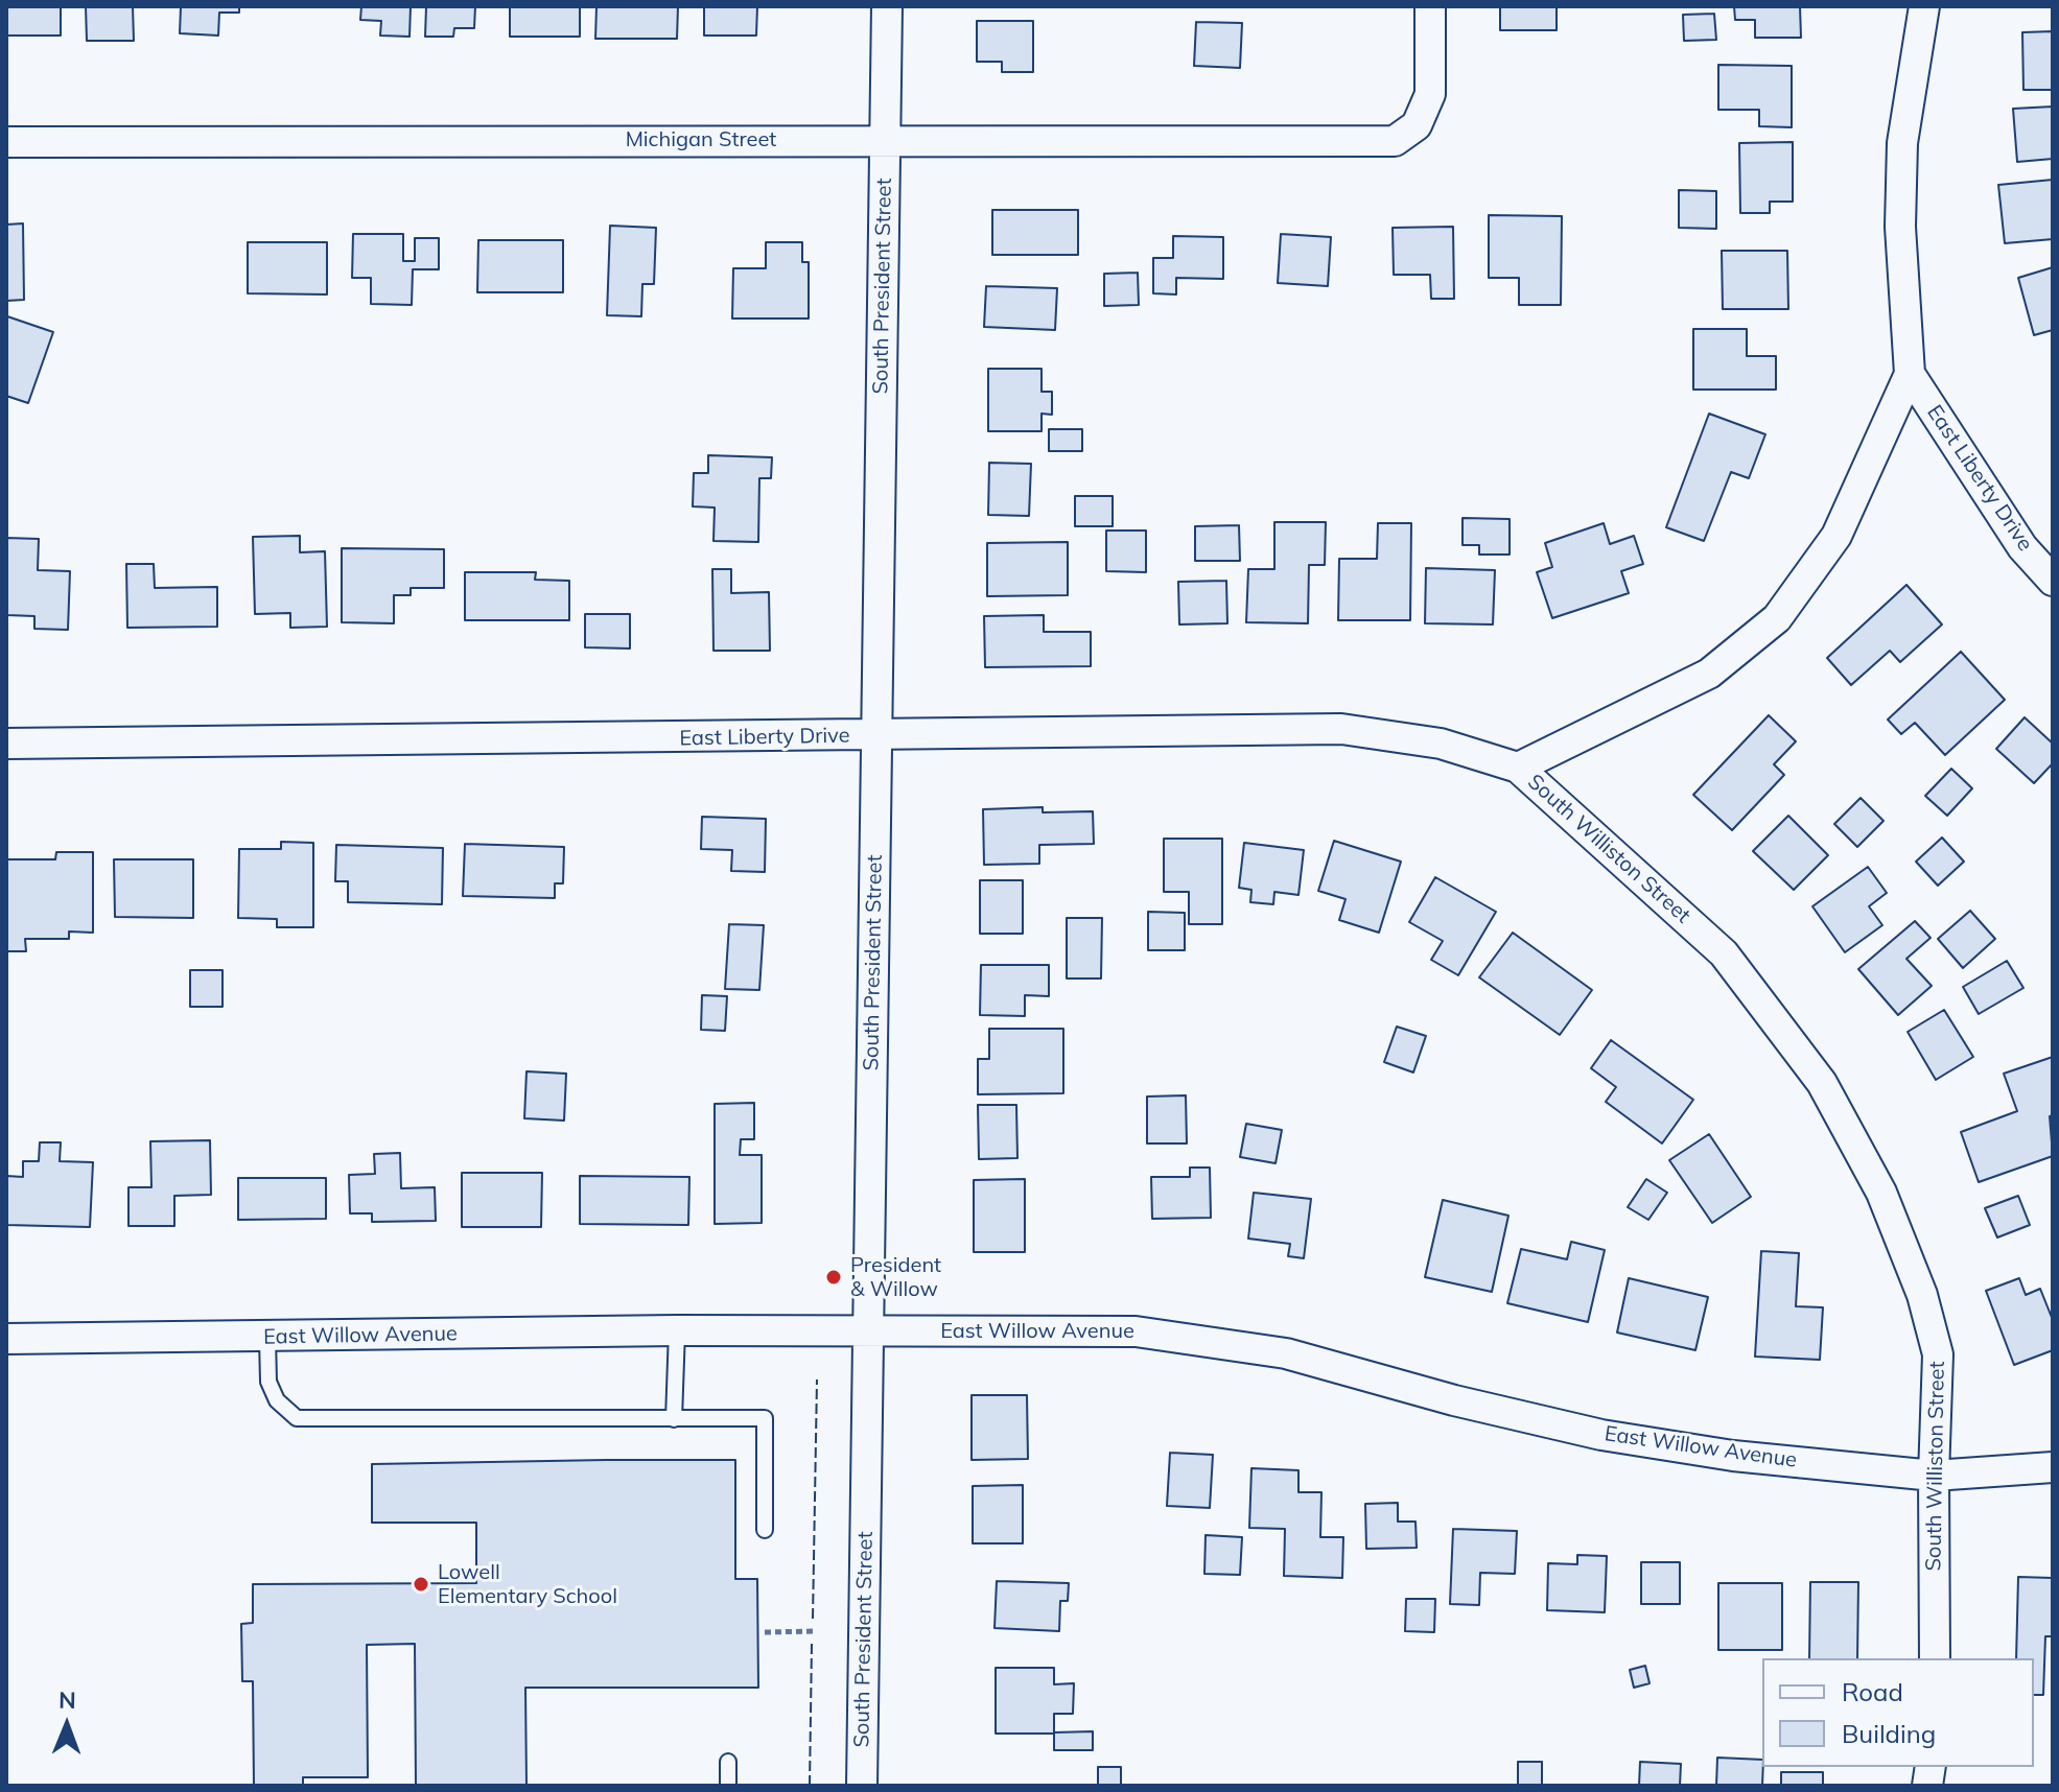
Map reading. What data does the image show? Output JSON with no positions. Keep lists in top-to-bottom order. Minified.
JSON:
{"streets":{"street":["Michigan Street","South President Street","East Liberty Drive","South Williston Street","East Willow Avenue"]},"crossings":[["Michigan Street","South President Street"],["South President Street","East Liberty Drive"],["South President Street","East Willow Avenue"],["East Liberty Drive","South Williston Street"],["South Williston Street","East Willow Avenue"]],"places":["President & Willow","Lowell Elementary School"],"legend":["Road","Building"],"north":"top"}
